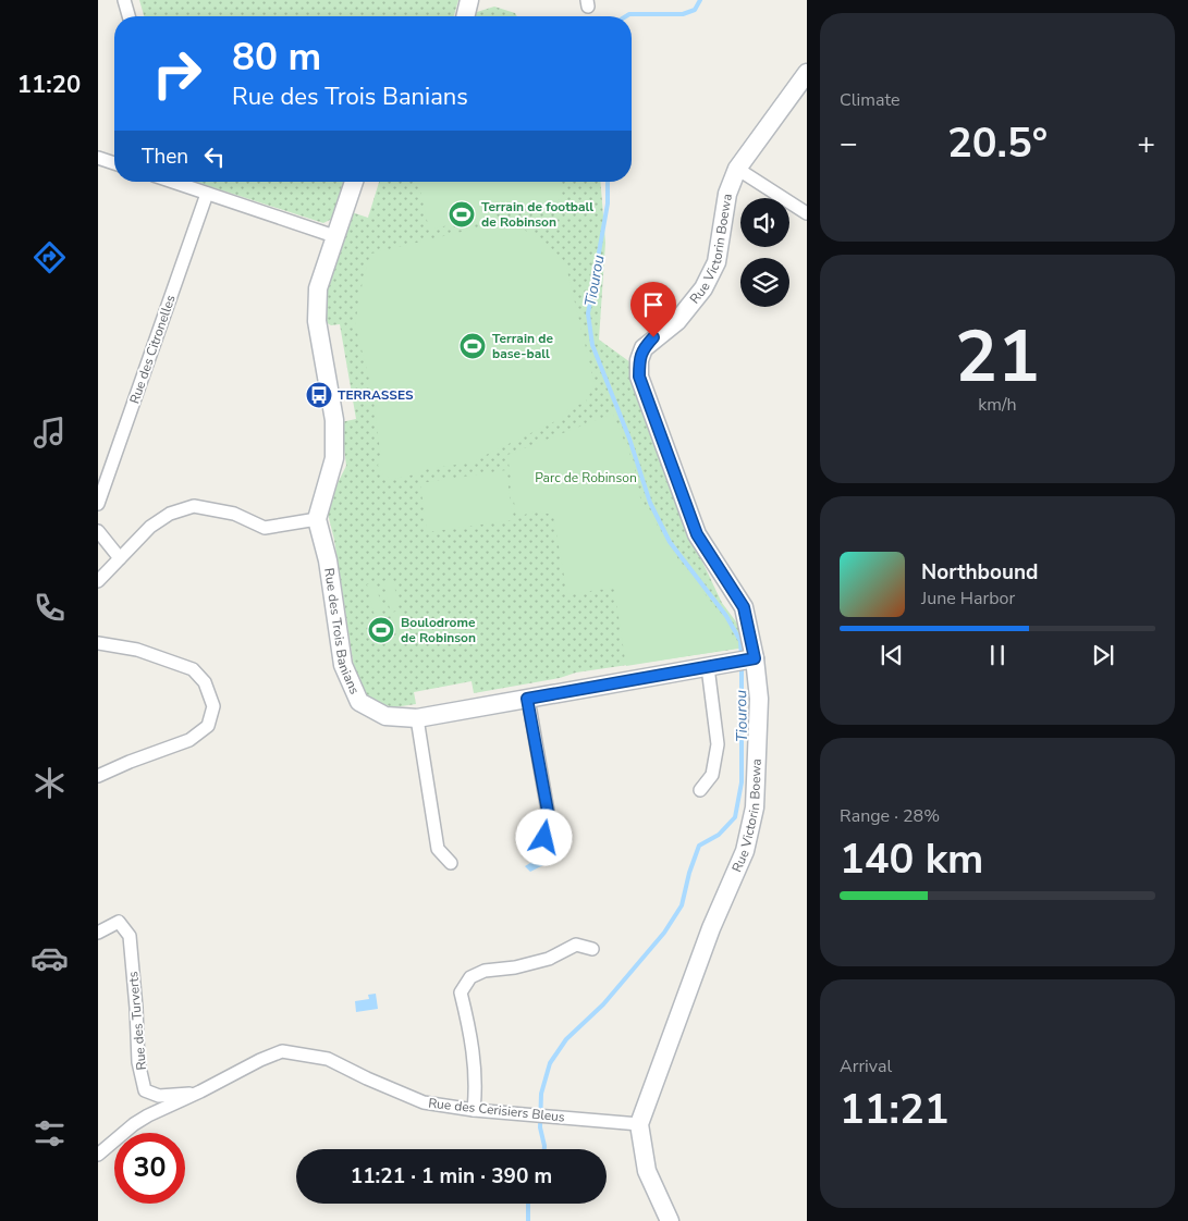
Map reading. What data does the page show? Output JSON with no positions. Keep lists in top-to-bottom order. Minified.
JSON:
{"streets":{"street":["Rue Victorin Boewa","Rue des Citronelles","Rue des Trois Banians","Rue des Turverts","Rue des Cerisiers Bleus"]},"crossings":[["Rue Victorin Boewa","Rue des Trois Banians"],["Rue Victorin Boewa","Rue des Cerisiers Bleus"],["Rue des Turverts","Rue des Cerisiers Bleus"]],"water":["Tiourou"],"parks":["Parc de Robinson"],"places":{"sports":["Terrain de football de Robinson","Terrain de base-ball","Boulodrome de Robinson"],"bus stop":["TERRASSES"]},"page":{"tabs":"11:20","tile":["Climate",["21","km/h"],["Range · 28%","140 km"],["Arrival","11:21"]],"turn":["80 m","Rue des Trois Banians"],"heat":["−","20.5°","+"],"then":"Then","song":["Northbound","June Harbor"],"limit":"30","trip":"11:21 · 1 min · 390 m"}}
